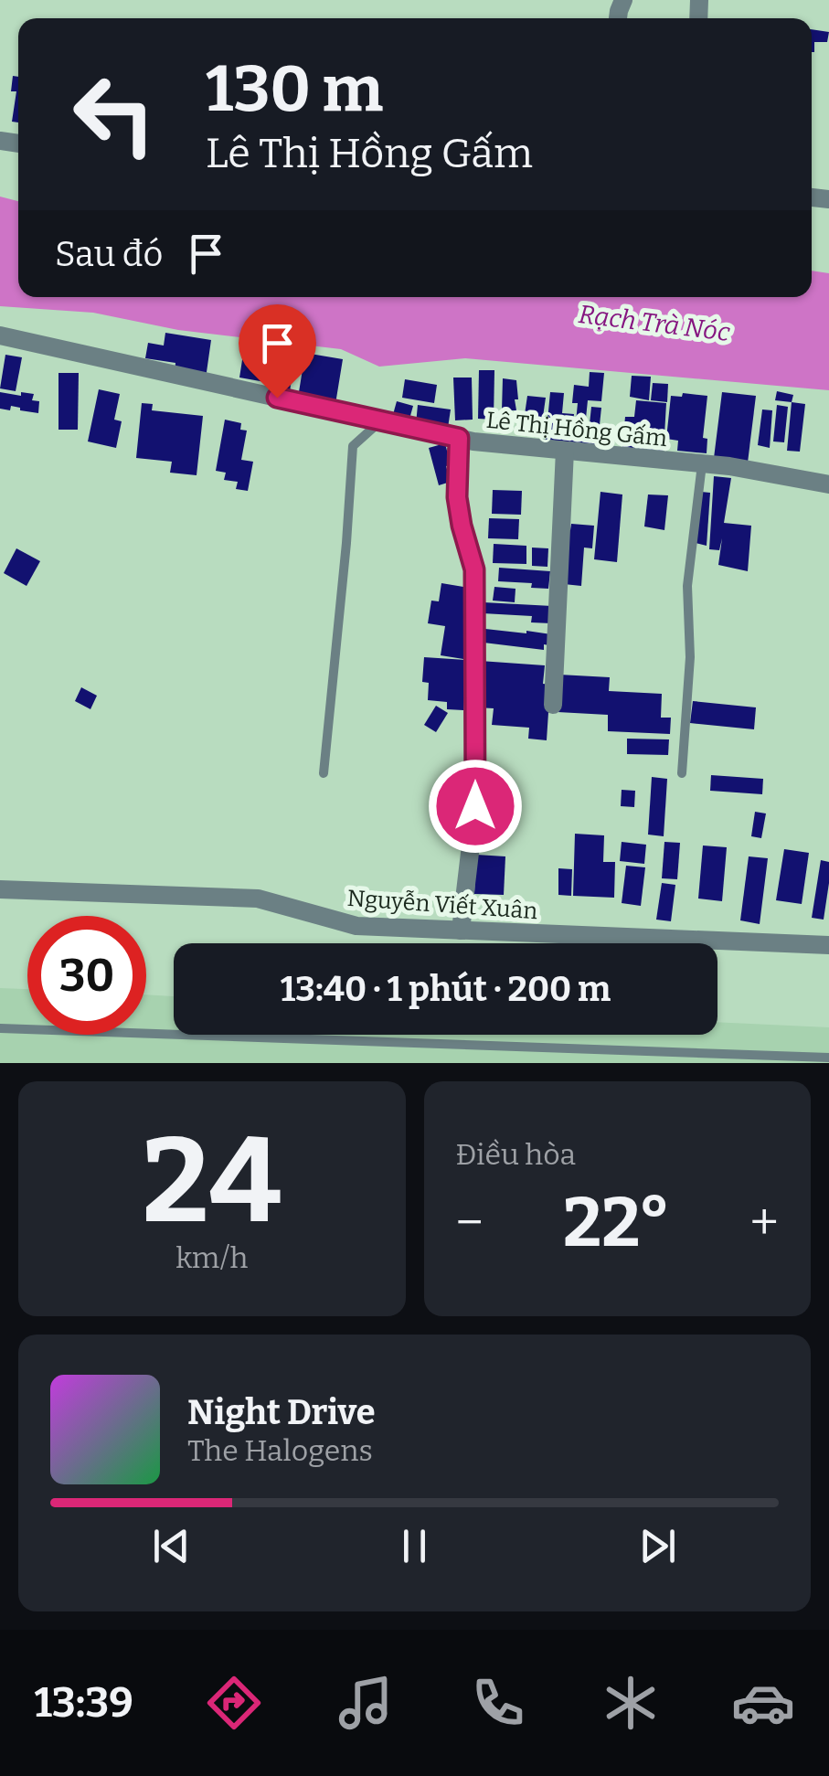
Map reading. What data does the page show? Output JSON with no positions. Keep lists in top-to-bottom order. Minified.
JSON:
{"streets":{"street":["Lê Thị Hồng Gấm","Nguyễn Viết Xuân"]},"water":["Rạch Trà Nóc"],"page":{"turn":["130 m","Lê Thị Hồng Gấm"],"then":"Sau đó","limit":"30","trip":"13:40 · 1 phút · 200 m","tile":[["24","km/h"],"Điều hòa"],"heat":["−","22°","+"],"song":["Night Drive","The Halogens"],"tabs":"13:39"}}
